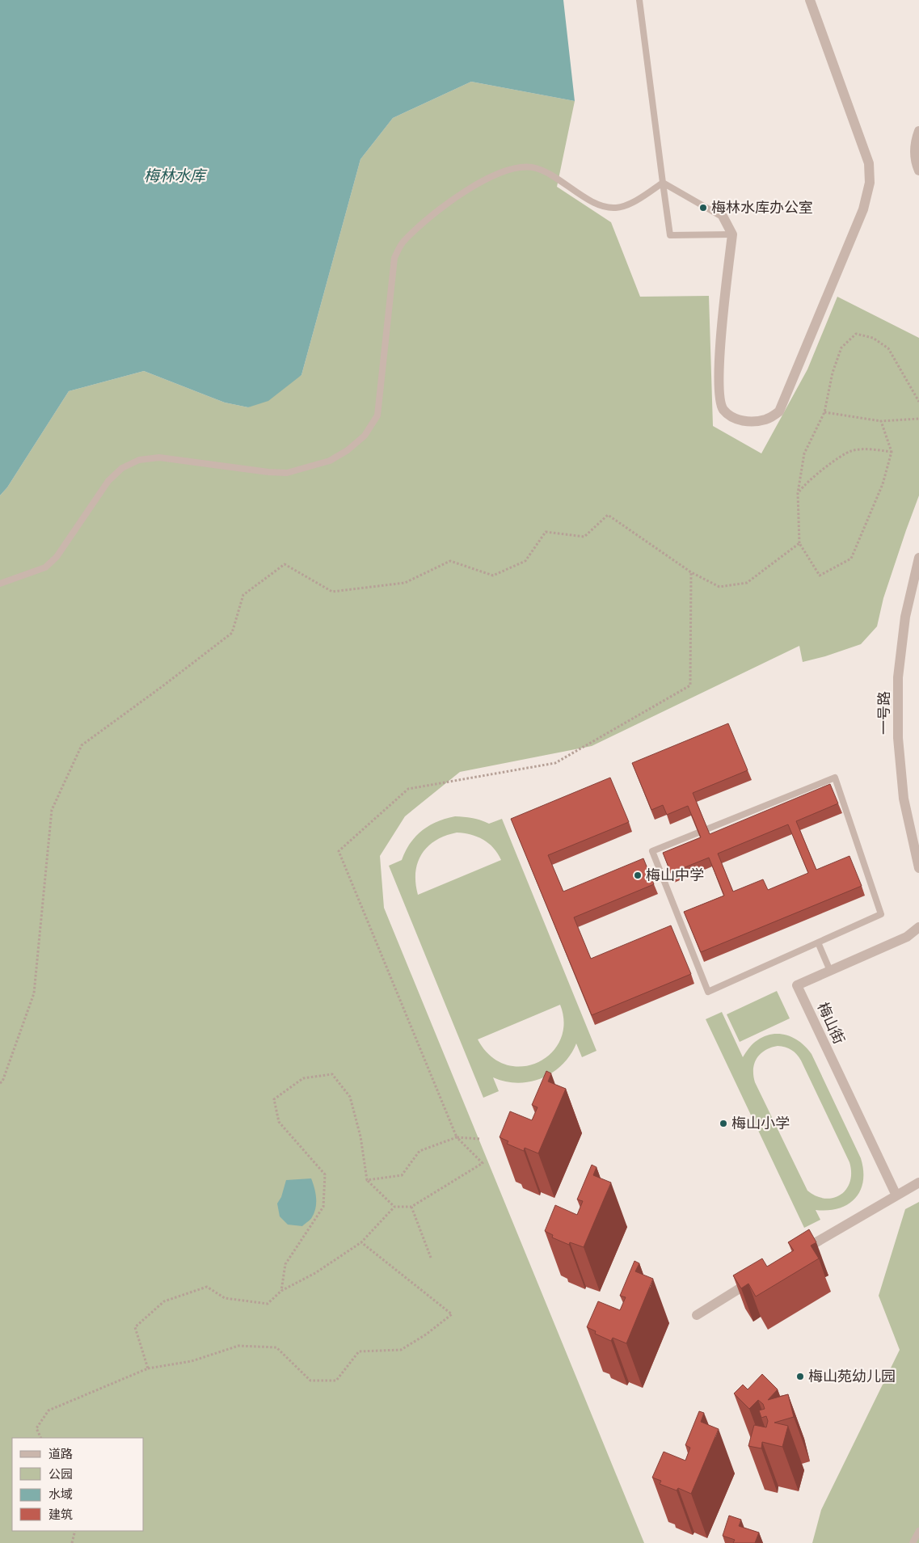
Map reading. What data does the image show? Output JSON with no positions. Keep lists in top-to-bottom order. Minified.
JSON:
{"streets":{"street":["一号路","梅山街"]},"water":["梅林水库"],"places":["梅林水库办公室","梅山中学","梅山小学","梅山苑幼儿园"],"legend":["道路","公园","水域","建筑"]}
